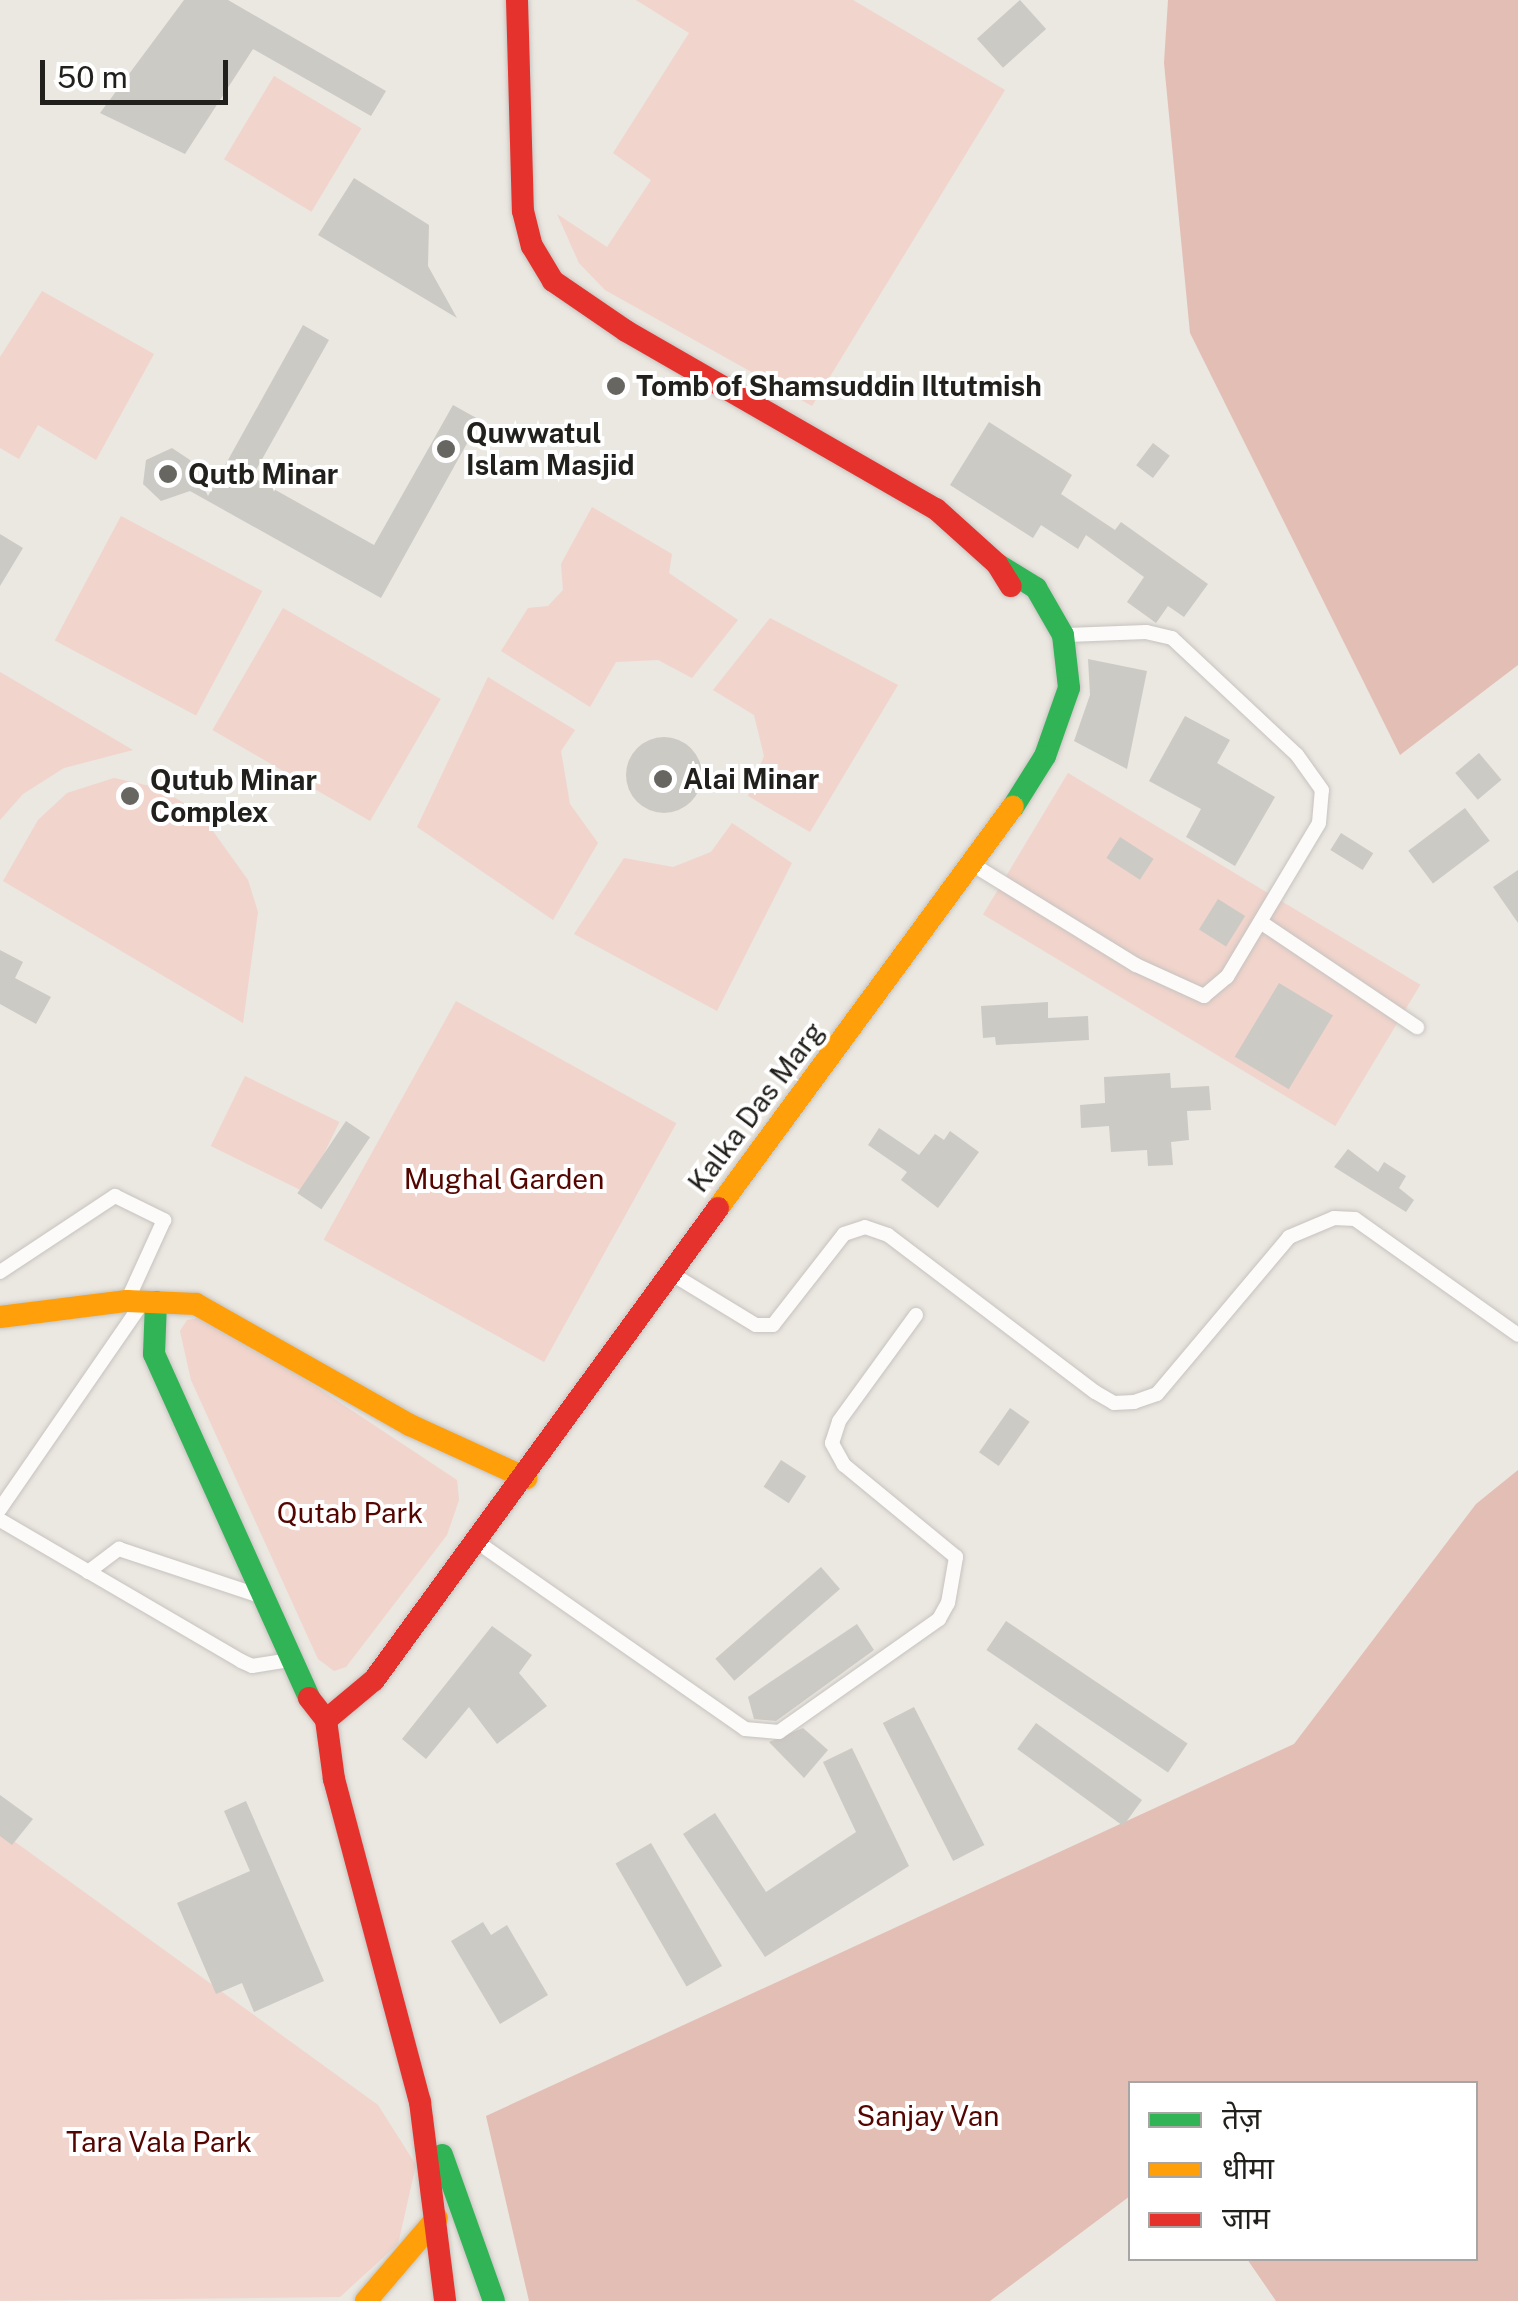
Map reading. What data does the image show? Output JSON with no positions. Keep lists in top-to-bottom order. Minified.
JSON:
{"streets":{"main road":["Kalka Das Marg"]},"parks":["Mughal Garden","Qutab Park","Sanjay Van","Tara Vala Park"],"places":["Tomb of Shamsuddin Iltutmish","Quwwatul Islam Masjid","Qutb Minar","Alai Minar","Qutub Minar Complex"],"legend":["तेज़","धीमा","जाम"],"scale_bar":"50 m"}
